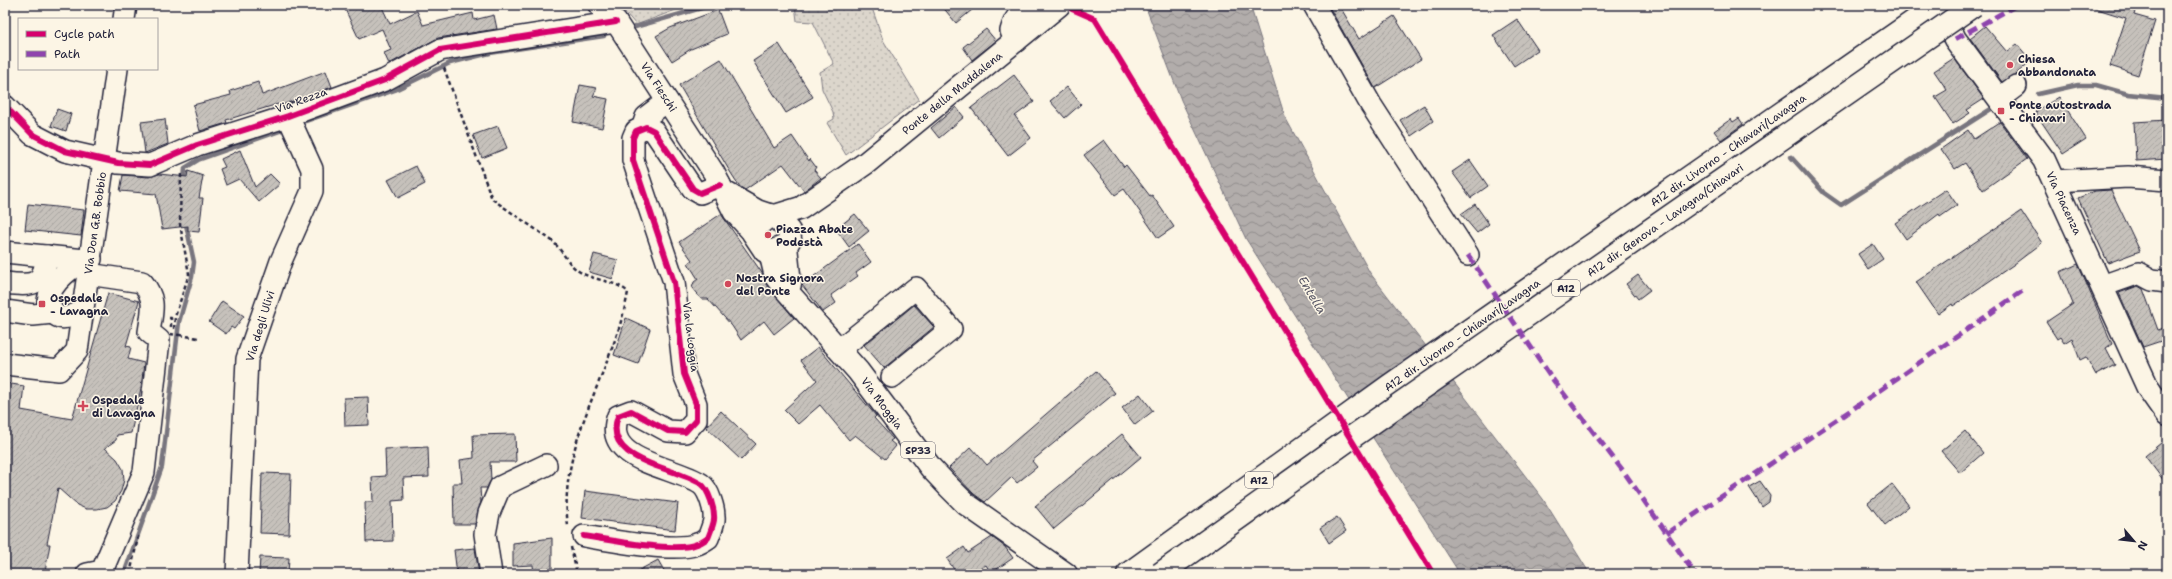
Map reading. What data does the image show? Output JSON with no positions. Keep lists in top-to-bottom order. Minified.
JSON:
{"streets":{"main road":["Ponte della Maddalena","A12 dir. Livorno - Chiavari/Lavagna","Via Piacenza","A12 dir. Genova - Lavagna/Chiavari","A12","Via Moggia","SP33"],"street":["Via Fieschi","Via Rezza","Via Don G.B. Bobbio","Via degli Ulivi","Via la Loggia"]},"crossings":[["Via Fieschi","Via Rezza"],["Via Fieschi","Via la Loggia"],["Via Fieschi","Via Moggia"],["Via Fieschi","SP33"],["Ponte della Maddalena","Via Moggia"],["Ponte della Maddalena","SP33"],["Via Rezza","Via Don G.B. Bobbio"],["Via Rezza","Via degli Ulivi"],["A12 dir. Livorno - Chiavari/Lavagna","Via Piacenza"],["Via Moggia","SP33"]],"water":["Entella"],"places":{"other":["Chiesa abbandonata","Piazza Abate Podestà","Nostra Signora del Ponte"],"transit":["Ponte autostrada - Chiavari","Ospedale - Lavagna"],"health":["Ospedale di Lavagna"]},"legend":["Cycle path","Path"],"north":"bottom right"}
